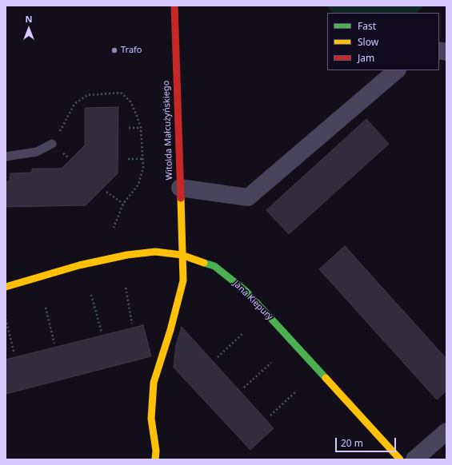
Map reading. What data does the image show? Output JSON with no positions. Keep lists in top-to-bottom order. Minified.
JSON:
{"streets":{"street":["Witolda Małcużyńskiego","Jana Kiepury"]},"crossings":[["Witolda Małcużyńskiego","Jana Kiepury"]],"places":["Trafo"],"legend":["Fast","Slow","Jam"],"scale_bar":"20 m","north":"top"}
